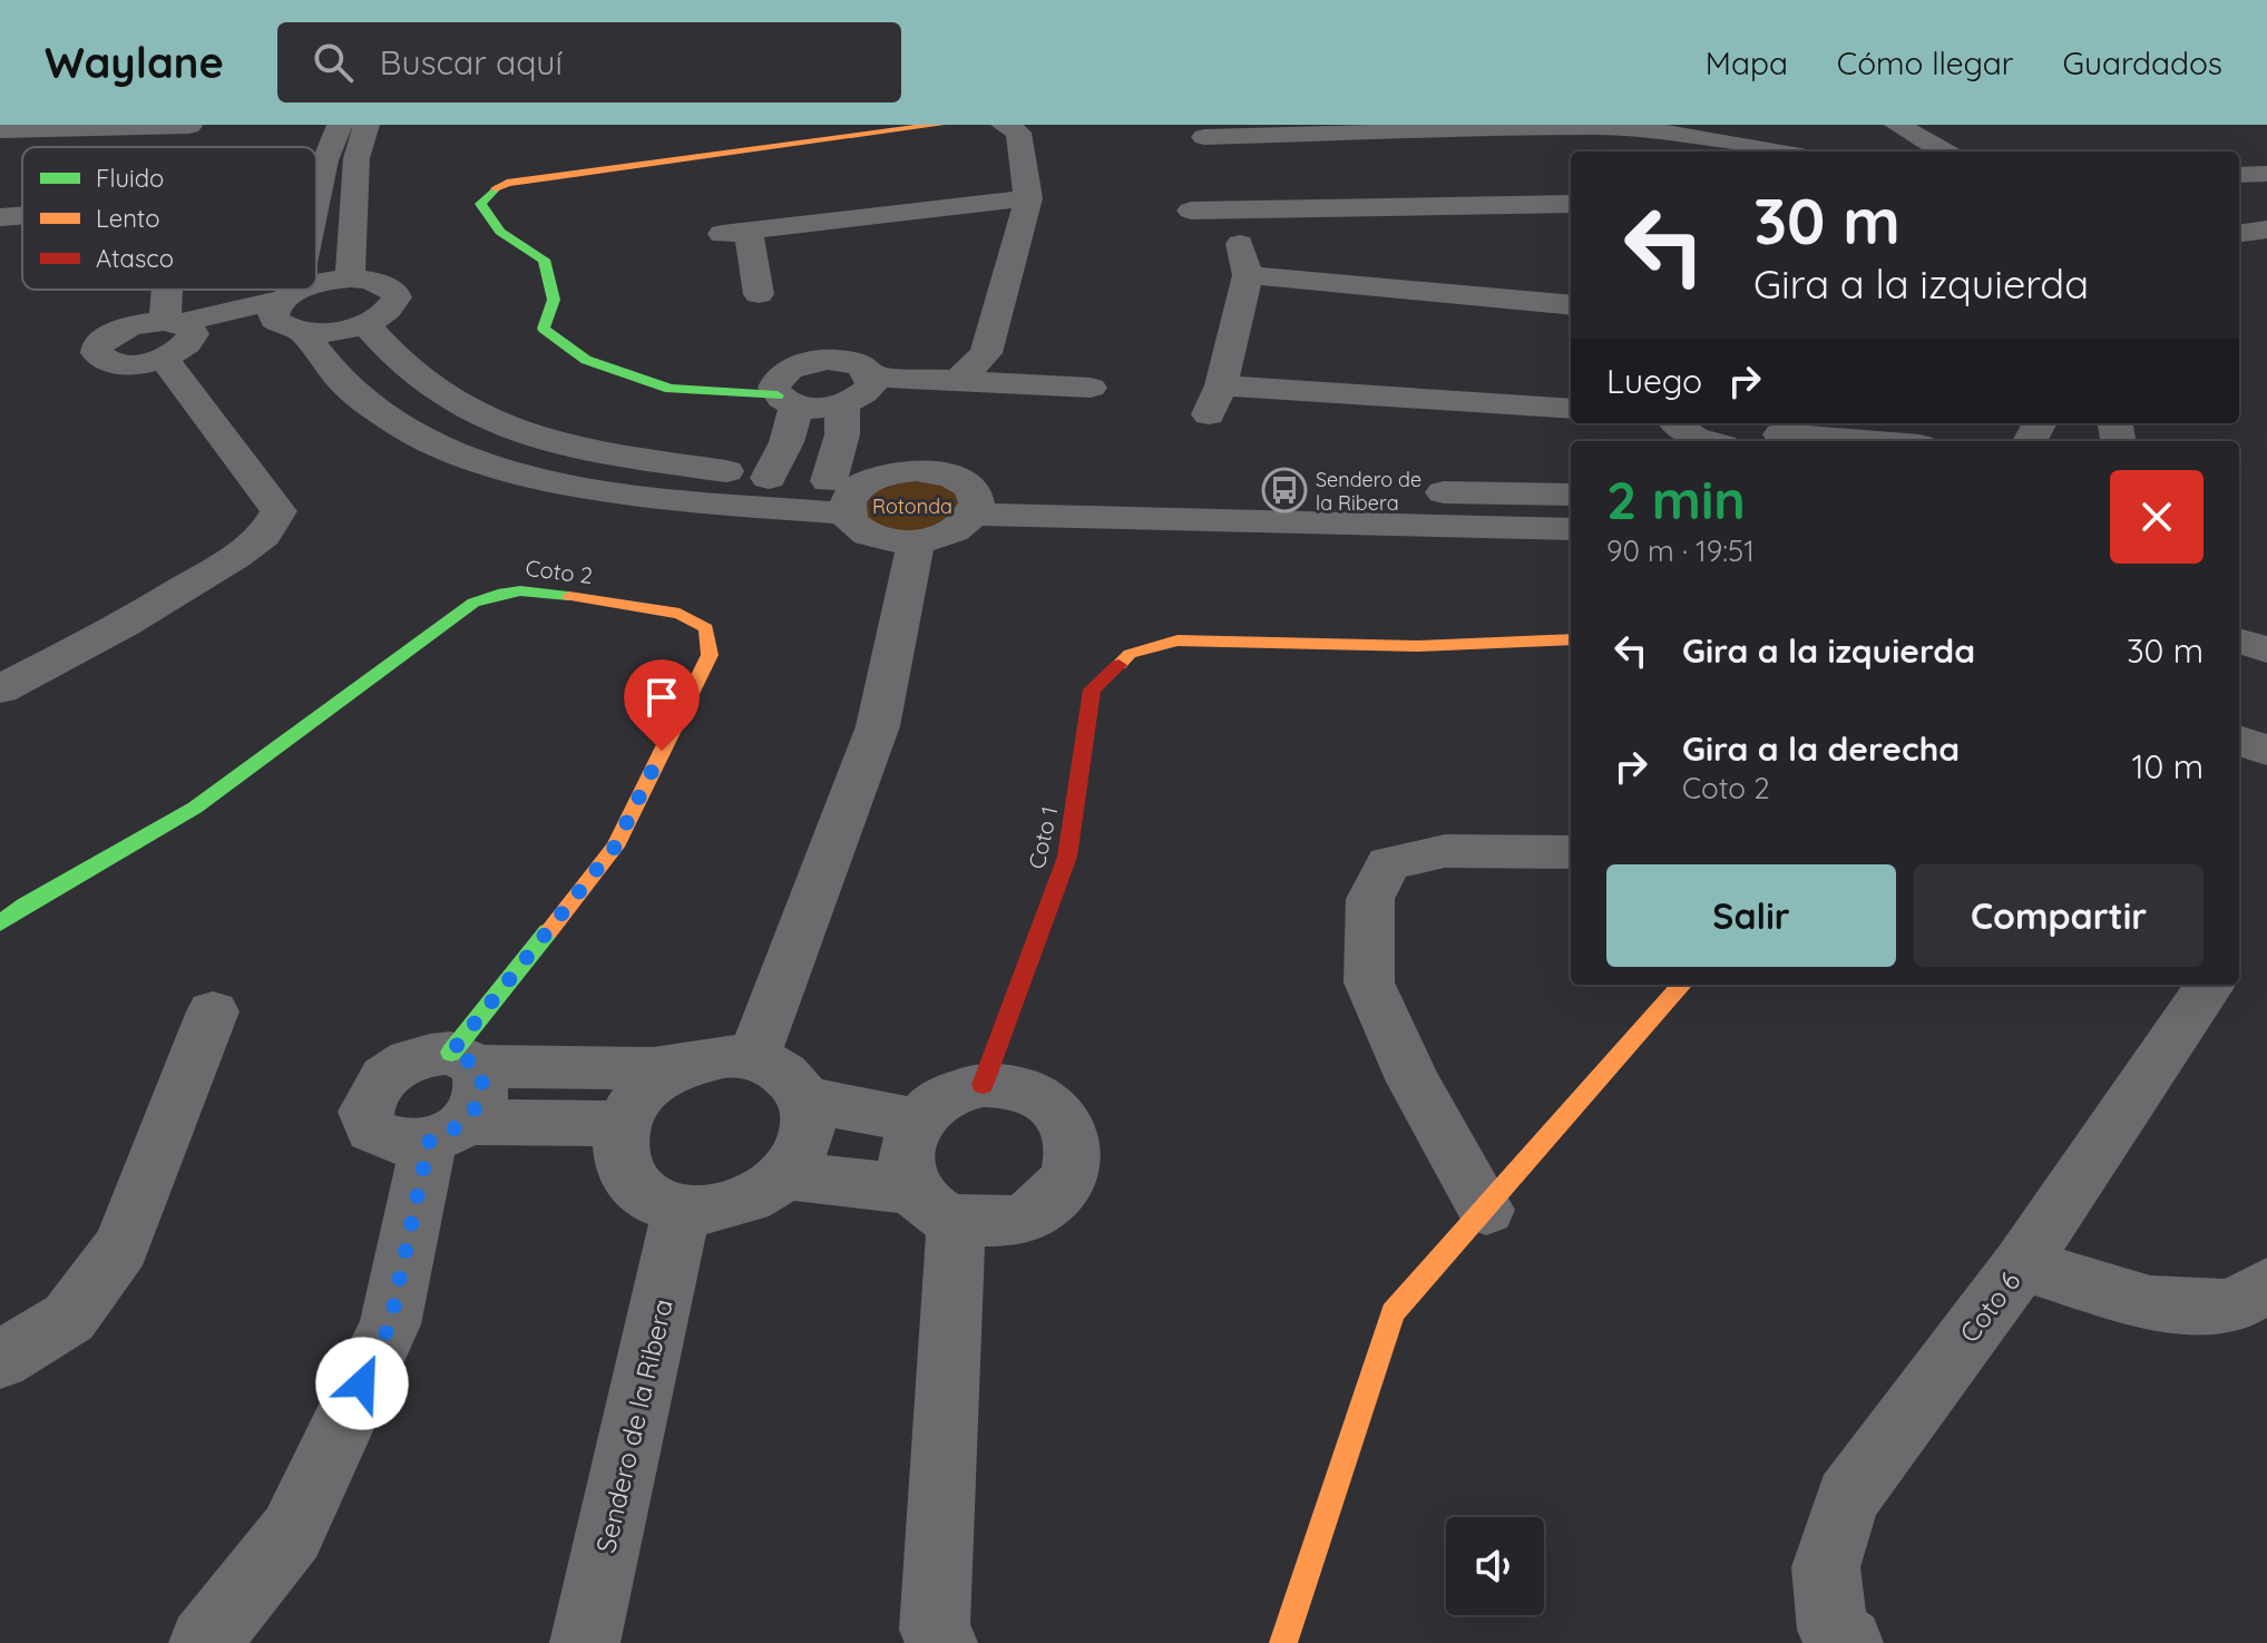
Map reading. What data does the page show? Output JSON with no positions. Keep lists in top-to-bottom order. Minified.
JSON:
{"streets":{"street":["Coto 2","Coto 1","Coto 6","Sendero de la Ribera"]},"parks":["Rotonda"],"places":{"bus stop":["Sendero de la Ribera"]},"legend":["Fluido","Lento","Atasco"],"page":{"header":"Waylane","search":"Buscar aquí","nav":["Mapa","Cómo llegar","Guardados"],"turn":["30 m","Gira a la izquierda"],"then":"Luego","heading":["2 min","90 m · 19:51"],"list":[{"name":"Gira a la izquierda","value":"30 m"},{"name":"Gira a la derecha","note":"Coto 2","value":"10 m"}],"buttons":["Salir","Compartir"]}}
